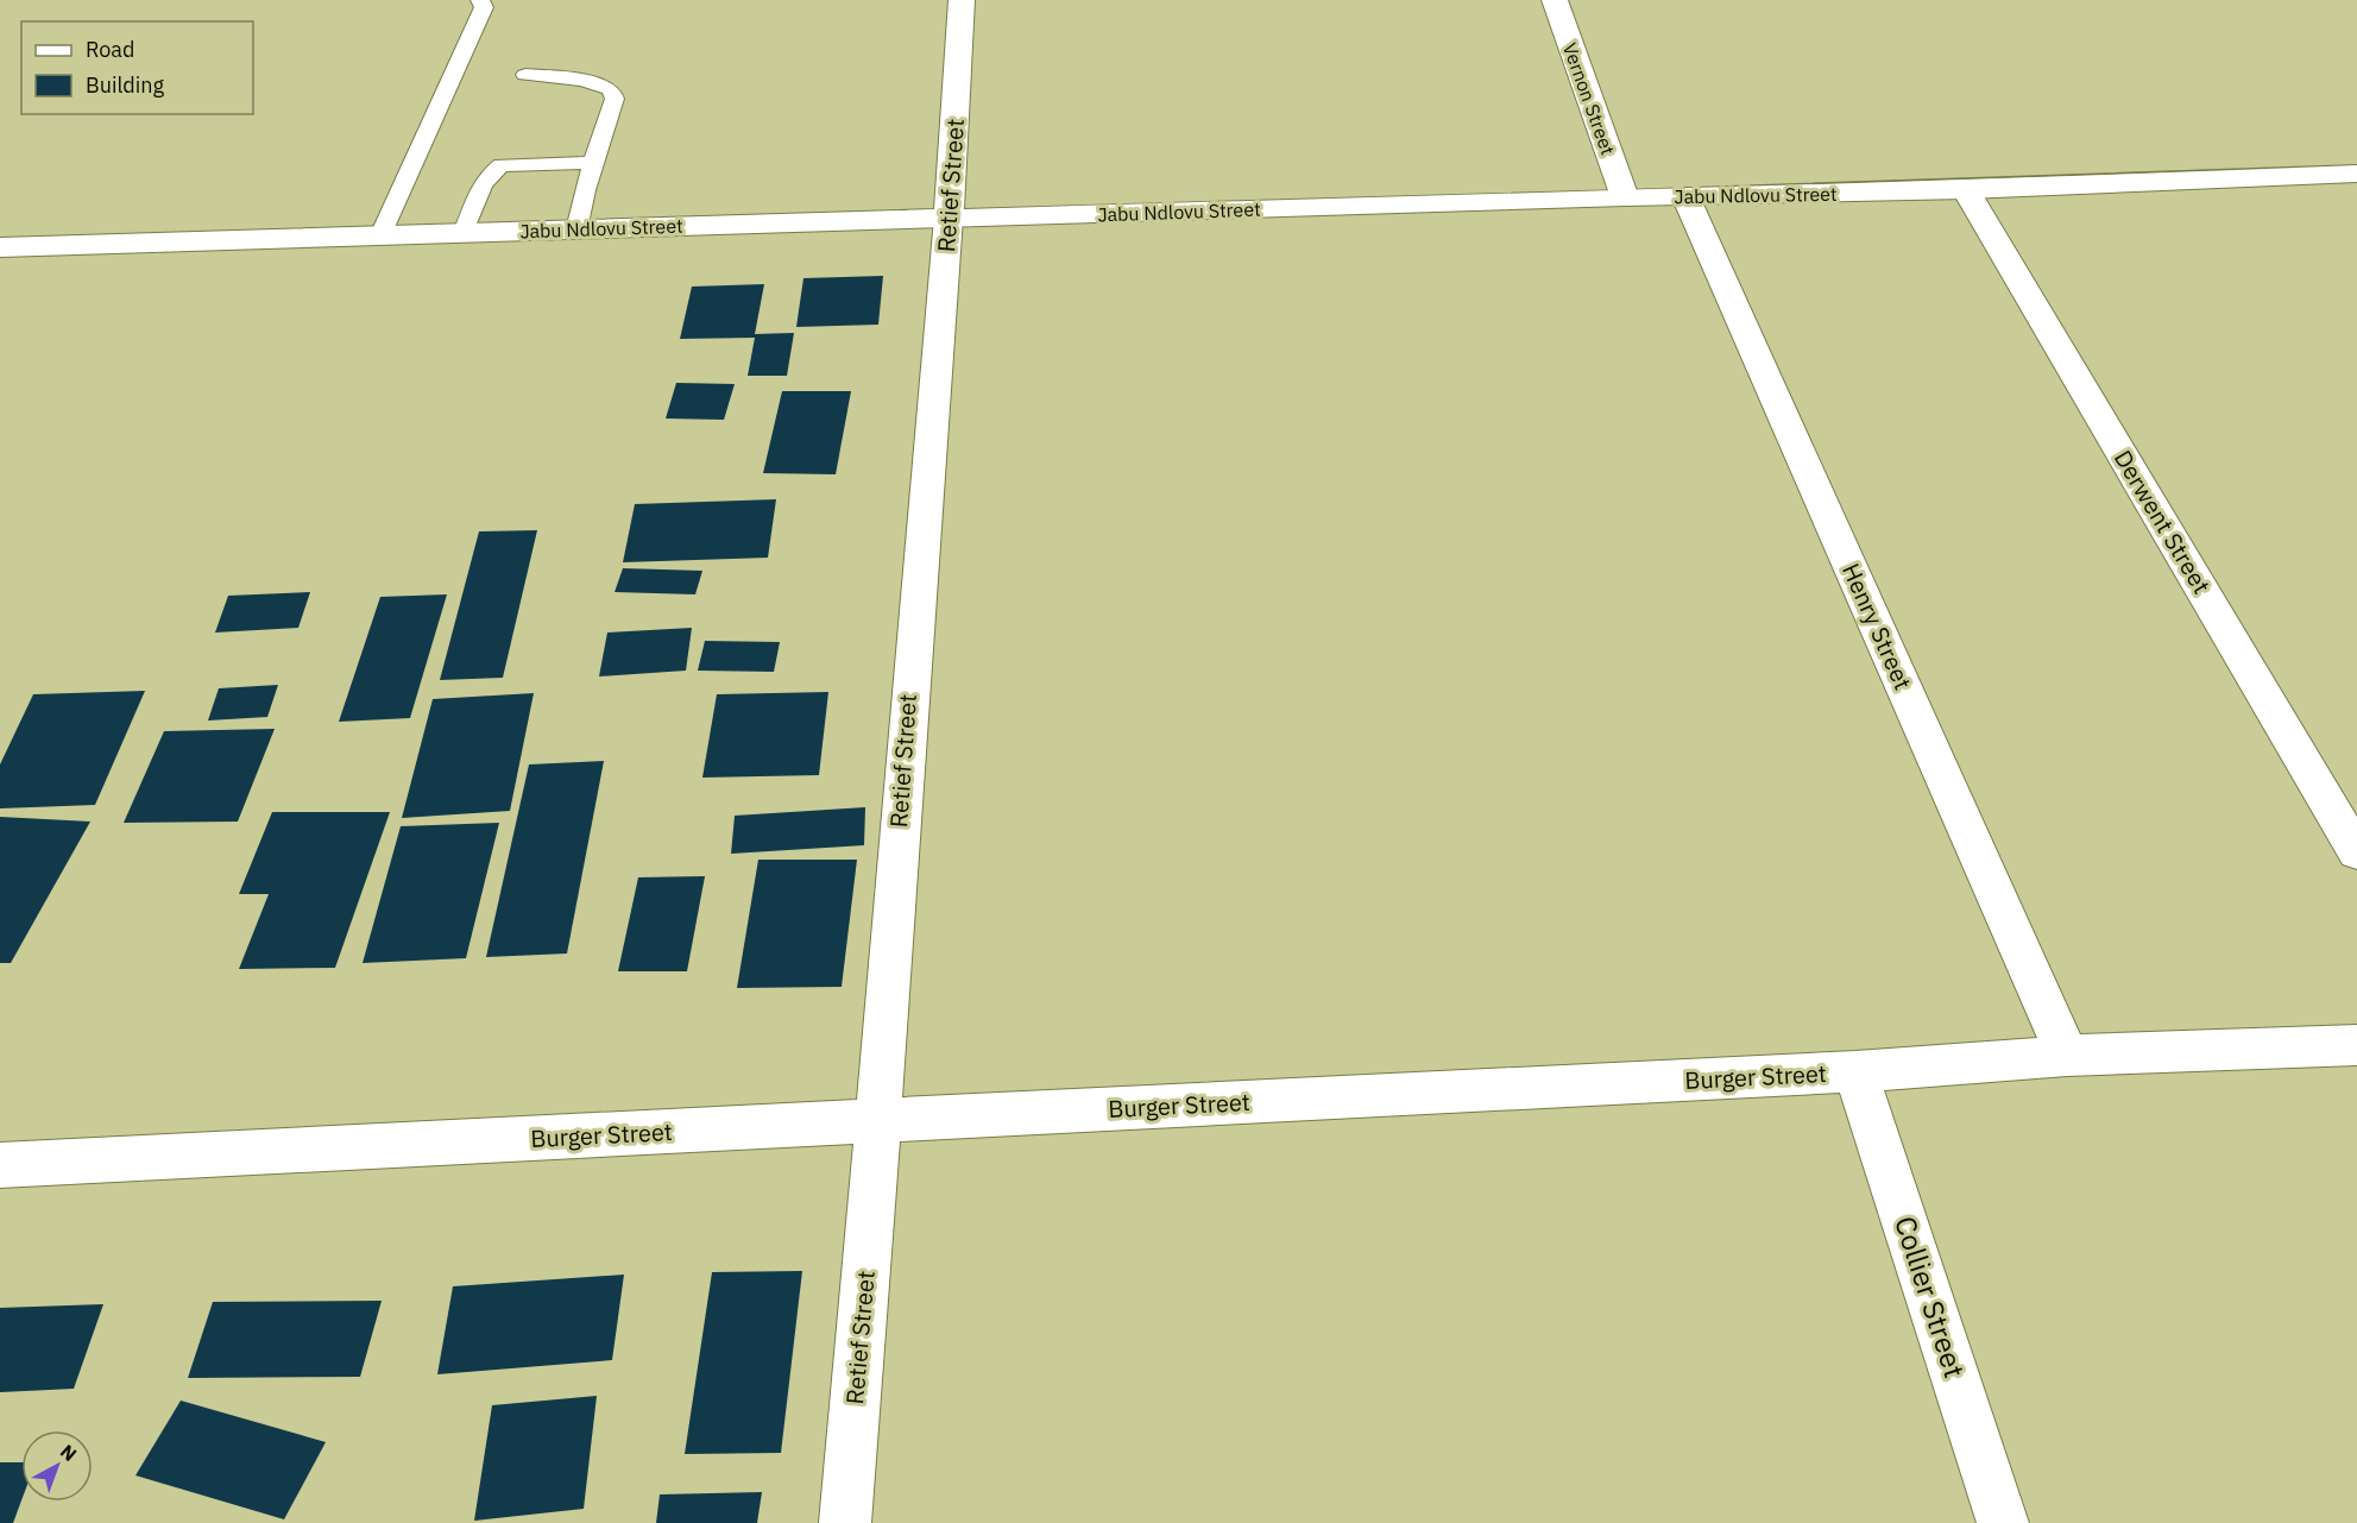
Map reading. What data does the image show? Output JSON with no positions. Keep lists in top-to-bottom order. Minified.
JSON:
{"streets":{"street":["Vernon Street","Retief Street","Jabu Ndlovu Street","Derwent Street","Henry Street","Burger Street","Collier Street"]},"crossings":[["Vernon Street","Jabu Ndlovu Street"],["Retief Street","Jabu Ndlovu Street"],["Retief Street","Burger Street"],["Jabu Ndlovu Street","Derwent Street"],["Jabu Ndlovu Street","Henry Street"],["Henry Street","Burger Street"],["Burger Street","Collier Street"]],"legend":["Road","Building"],"north":"top right"}
